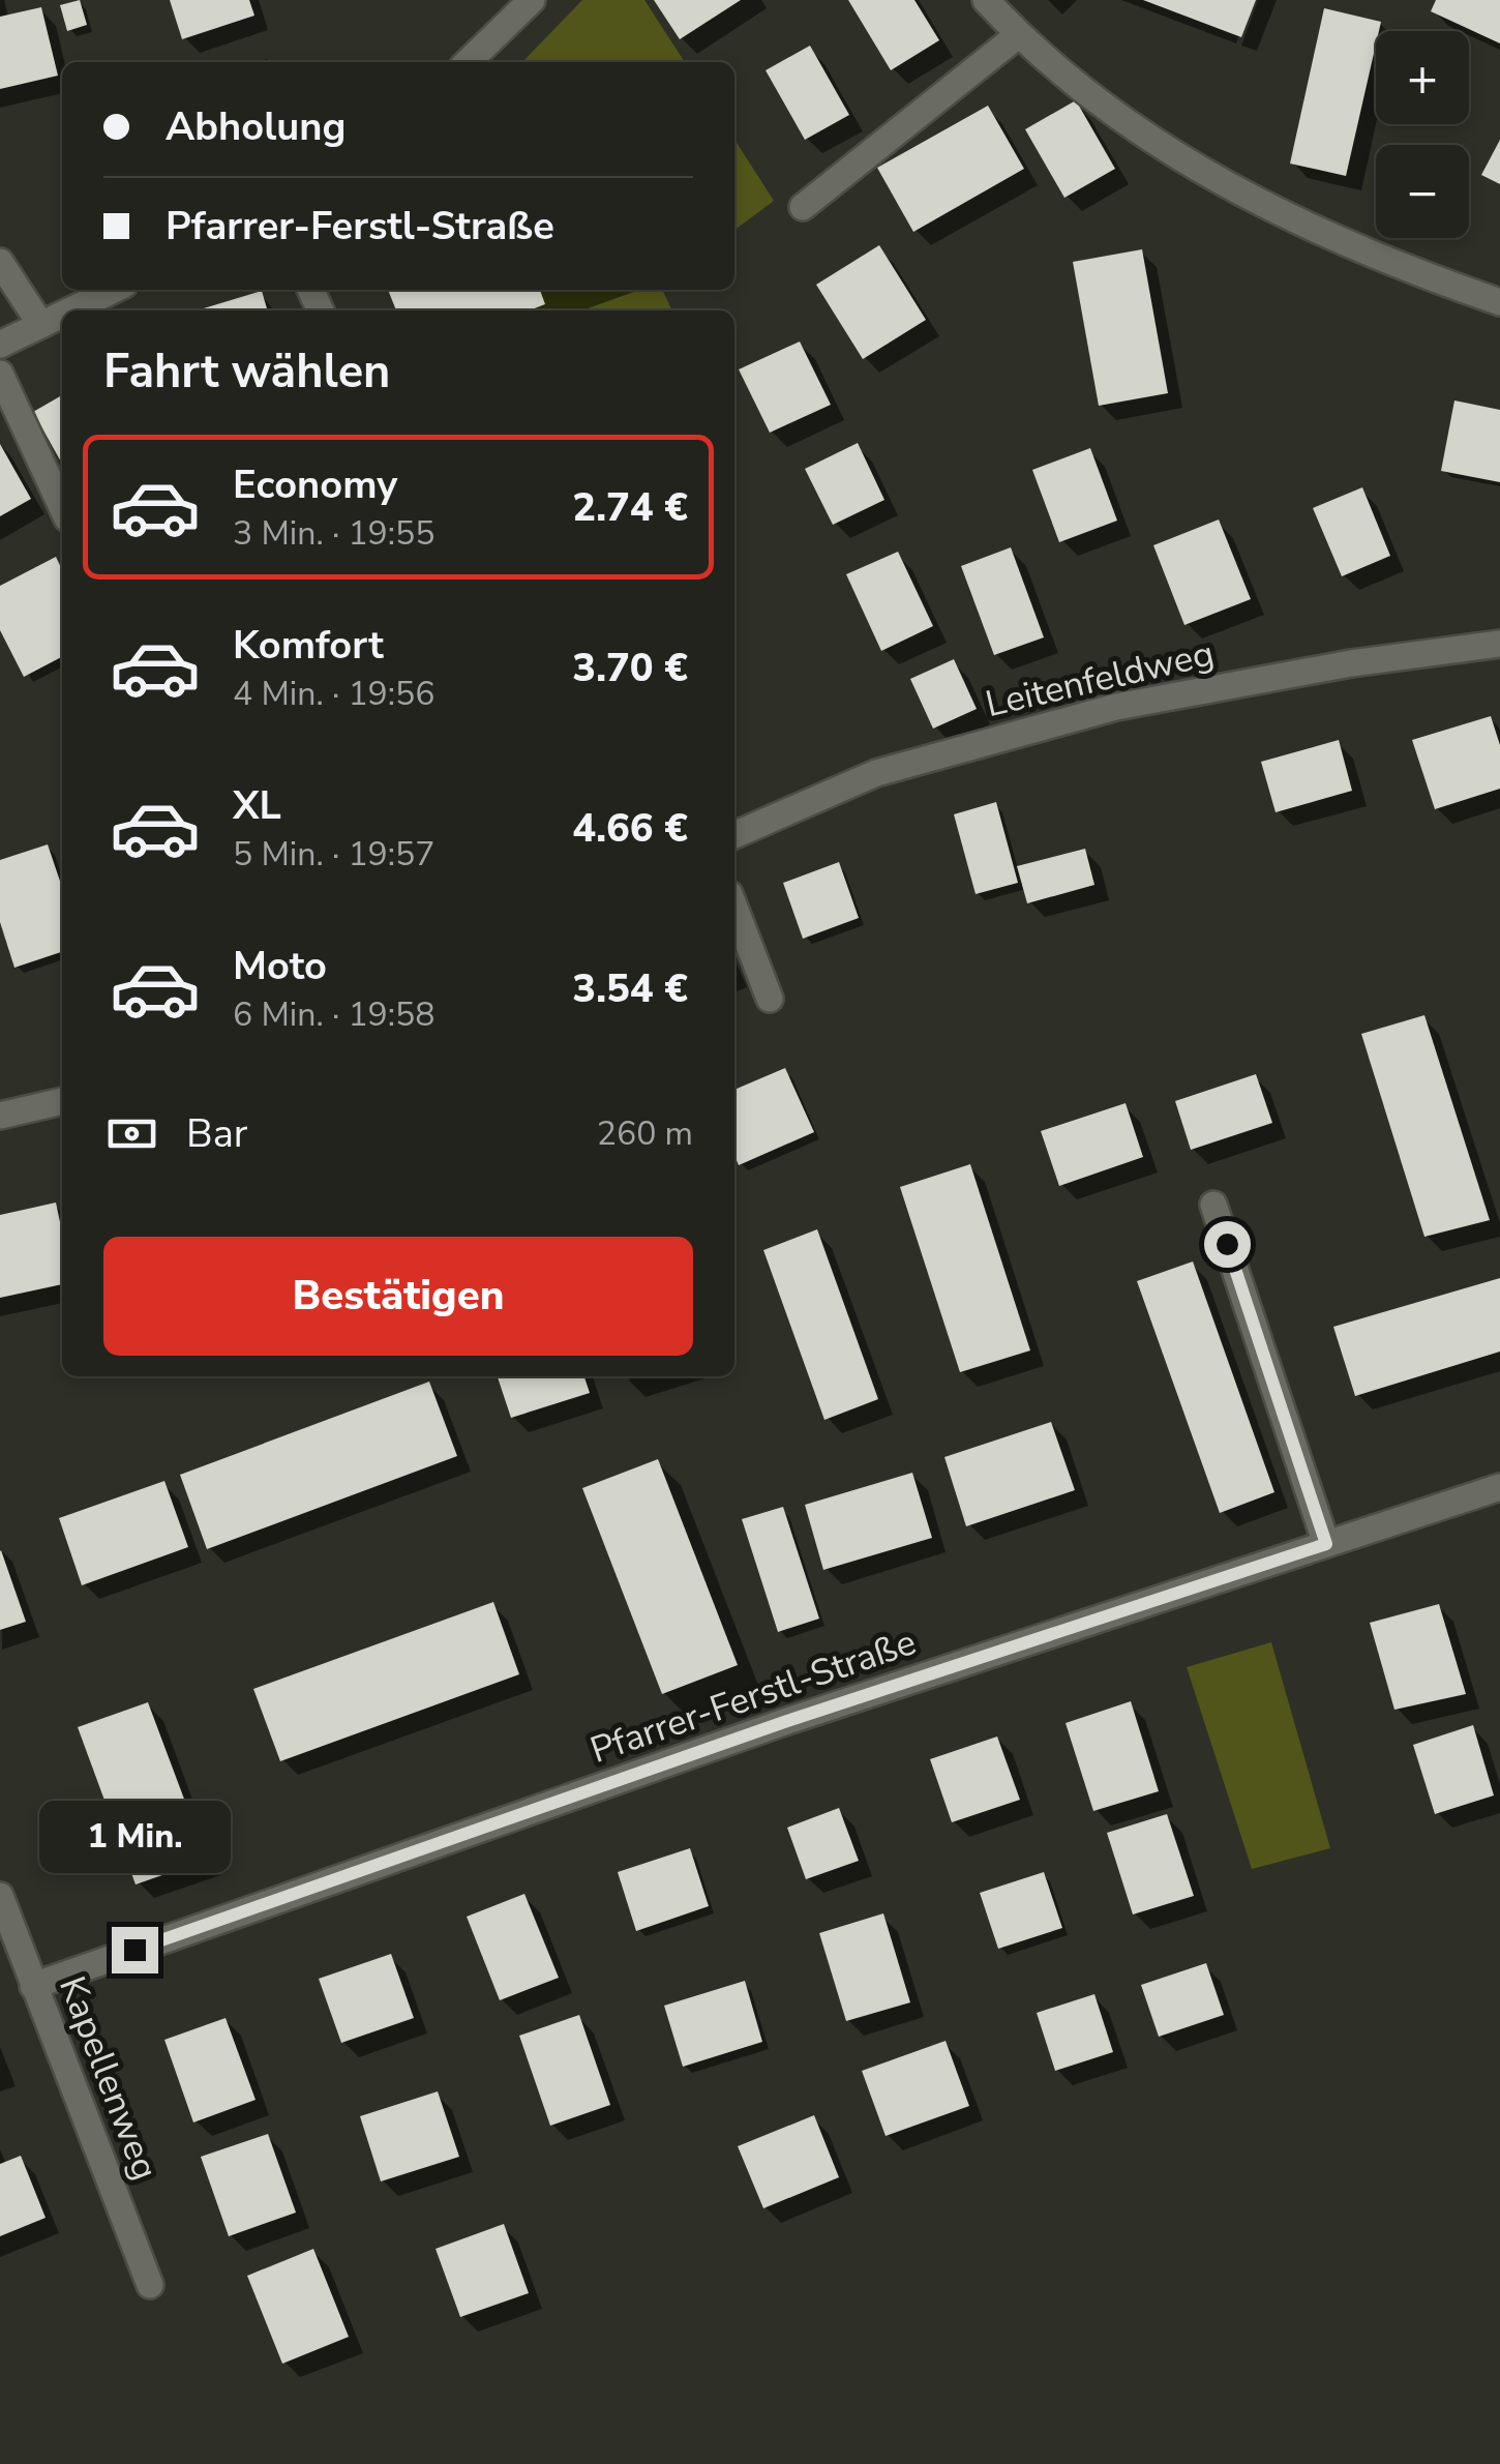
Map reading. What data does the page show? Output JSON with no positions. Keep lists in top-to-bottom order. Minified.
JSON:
{"streets":{"street":["Leitenfeldweg","Pfarrer-Ferstl-Straße","Kapellenweg"]},"crossings":[["Pfarrer-Ferstl-Straße","Kapellenweg"]],"page":{"map_buttons":["+","−"],"banner":["Abholung","Pfarrer-Ferstl-Straße"],"heading":"Fahrt wählen","list":[{"name":"Economy","note":"3 Min. · 19:55","value":"2.74 €"},{"name":"Komfort","note":"4 Min. · 19:56","value":"3.70 €"},{"name":"XL","note":"5 Min. · 19:57","value":"4.66 €"},{"name":"Moto","note":"6 Min. · 19:58","value":"3.54 €"}],"pay":["Bar","260 m"],"buttons":"Bestätigen","bubble":"1 Min."}}
